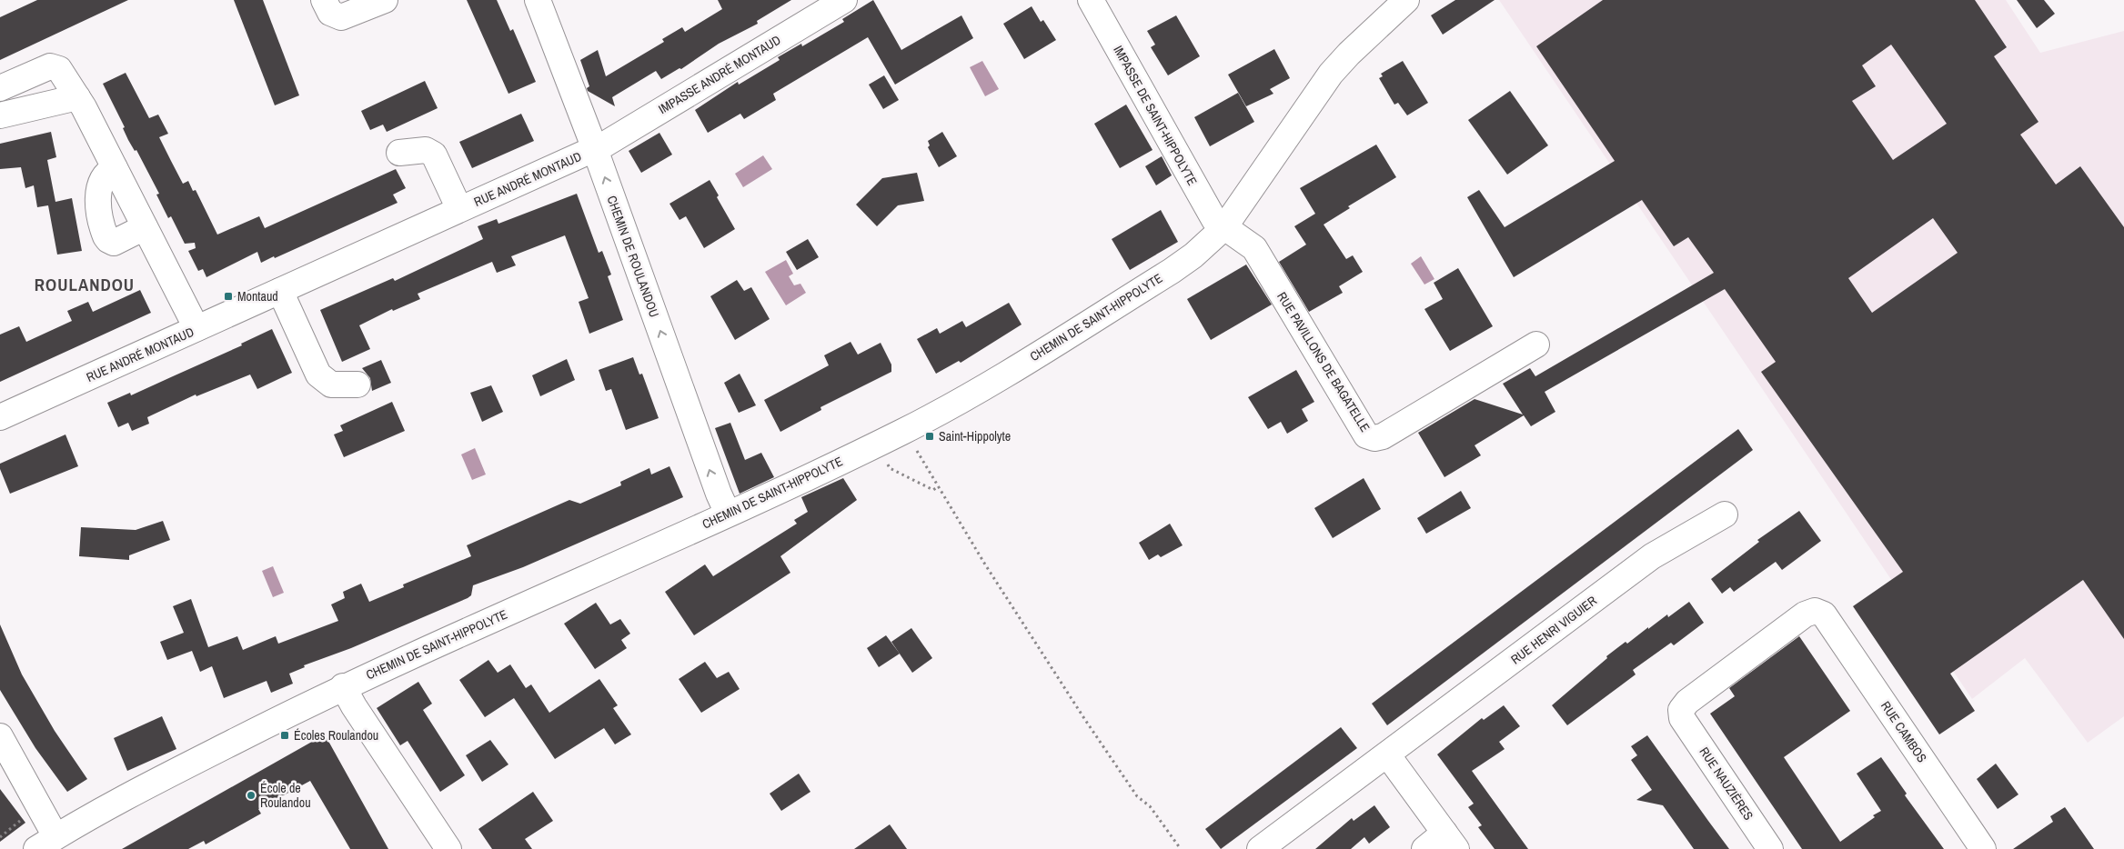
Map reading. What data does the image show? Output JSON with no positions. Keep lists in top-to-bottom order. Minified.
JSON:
{"streets":{"street":["IMPASSE ANDRÉ MONTAUD","IMPASSE DE SAINT-HIPPOLYTE","RUE ANDRÉ MONTAUD","CHEMIN DE ROULANDOU","CHEMIN DE SAINT-HIPPOLYTE","RUE PAVILLONS DE BAGATELLE","RUE HENRI VIGUIER","RUE CAMBOS","RUE NAUZIÈRES"]},"crossings":[["IMPASSE ANDRÉ MONTAUD","RUE ANDRÉ MONTAUD"],["IMPASSE ANDRÉ MONTAUD","CHEMIN DE ROULANDOU"],["IMPASSE DE SAINT-HIPPOLYTE","CHEMIN DE SAINT-HIPPOLYTE"],["IMPASSE DE SAINT-HIPPOLYTE","RUE PAVILLONS DE BAGATELLE"],["RUE ANDRÉ MONTAUD","CHEMIN DE ROULANDOU"],["CHEMIN DE ROULANDOU","CHEMIN DE SAINT-HIPPOLYTE"],["CHEMIN DE SAINT-HIPPOLYTE","RUE PAVILLONS DE BAGATELLE"],["RUE CAMBOS","RUE NAUZIÈRES"]],"one_way":["CHEMIN DE ROULANDOU"],"districts":["ROULANDOU"],"places":{"transit":["Montaud","Saint-Hippolyte","Écoles Roulandou"],"other":["École de Roulandou"]}}
